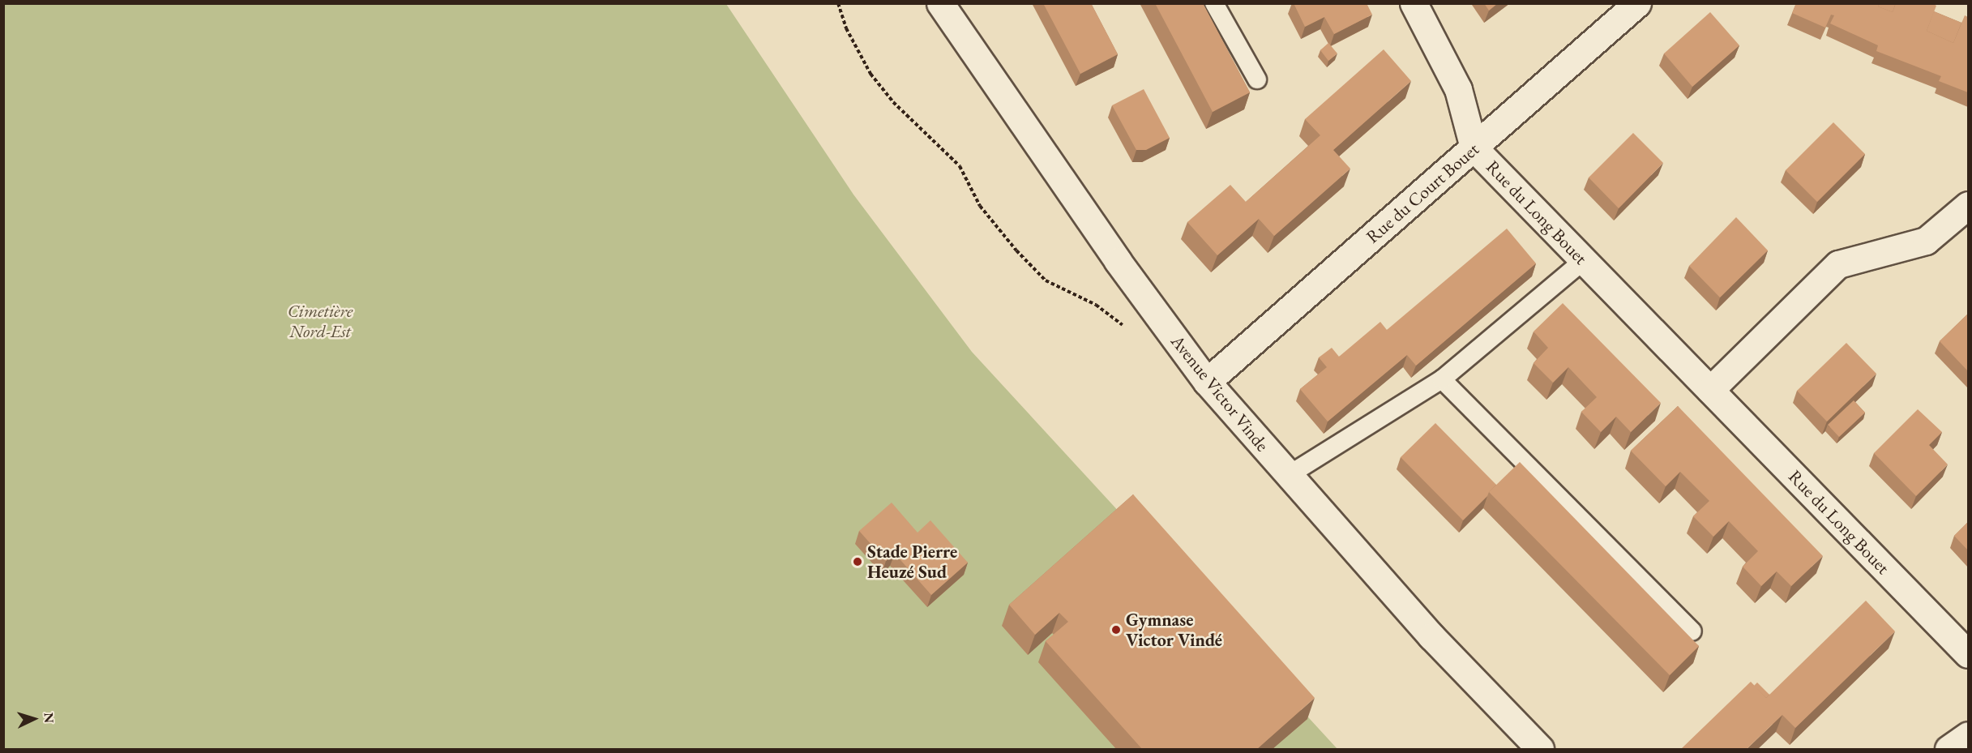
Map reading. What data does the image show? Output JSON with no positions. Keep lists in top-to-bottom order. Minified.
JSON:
{"streets":{"street":["Rue du Court Bouet","Rue du Long Bouet","Avenue Victor Vinde"]},"crossings":[["Rue du Court Bouet","Rue du Long Bouet"],["Rue du Court Bouet","Avenue Victor Vinde"]],"parks":["Cimetière Nord-Est"],"places":["Stade Pierre Heuzé Sud","Gymnase Victor Vindé"],"north":"right"}
